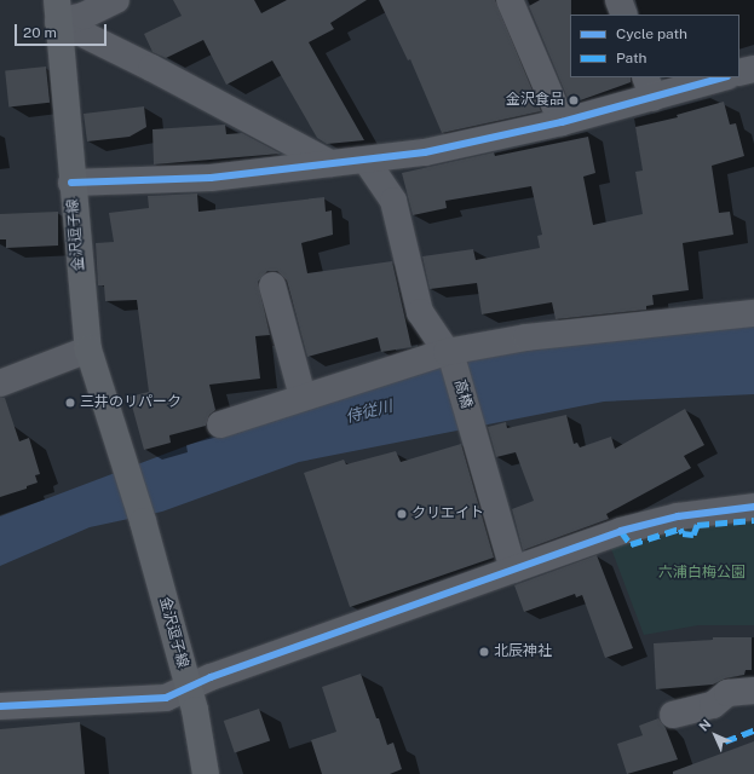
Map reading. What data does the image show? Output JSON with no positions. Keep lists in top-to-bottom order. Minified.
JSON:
{"streets":{"main road":["金沢逗子線"],"street":["高橋"]},"water":["侍従川"],"parks":["六浦白梅公園"],"places":["金沢食品","三井のリパーク","クリエイト","北辰神社"],"legend":["Cycle path","Path"],"scale_bar":"20 m","north":"top left"}
